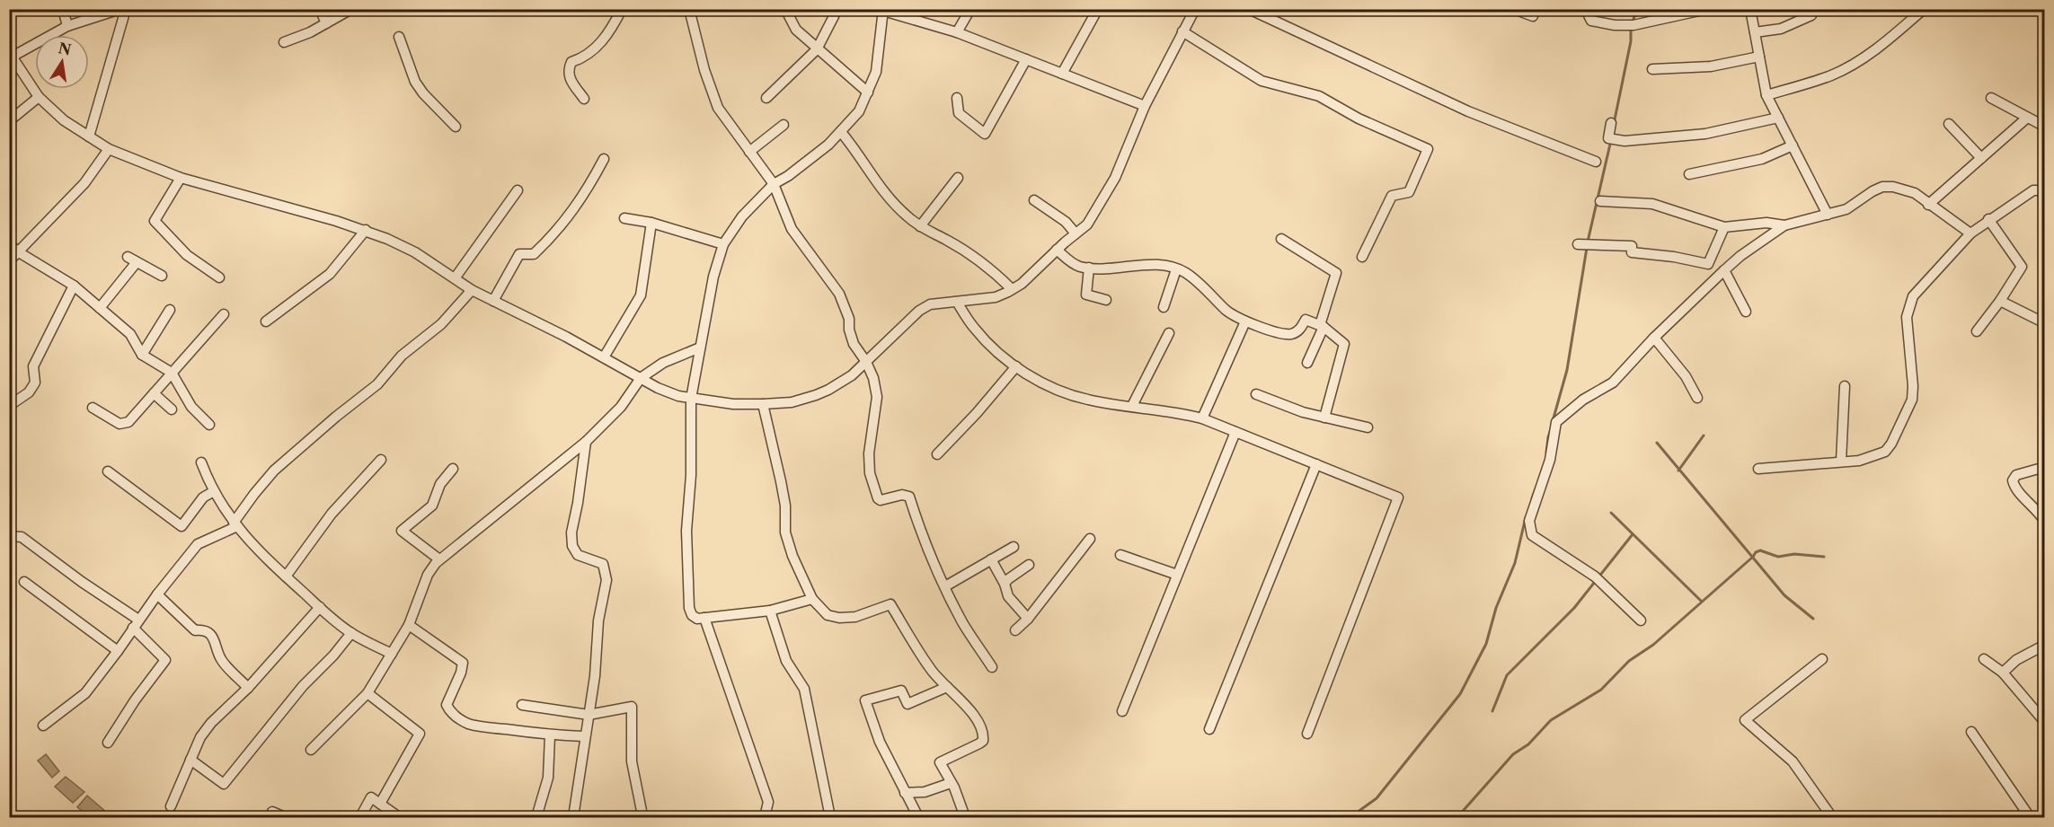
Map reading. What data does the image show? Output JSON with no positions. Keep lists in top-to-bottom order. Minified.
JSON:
{"north":"top"}
